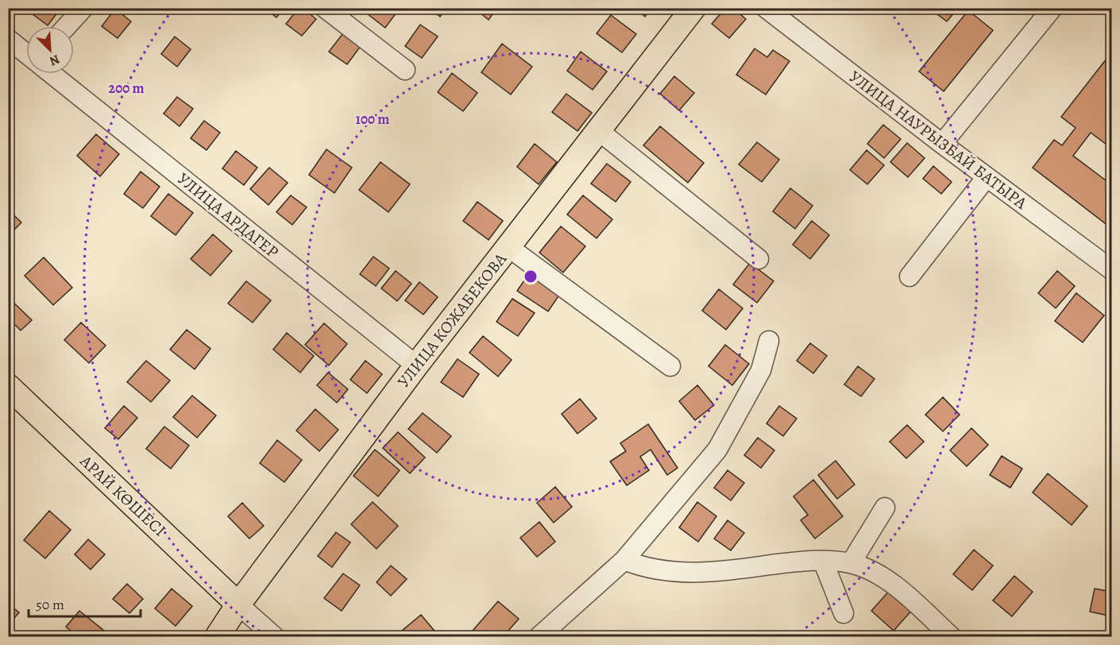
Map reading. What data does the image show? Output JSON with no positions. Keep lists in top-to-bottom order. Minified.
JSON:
{"streets":{"main road":["УЛИЦА КОЖАБЕКОВА","АРАЙ КӨШЕСІ"],"street":["УЛИЦА НАУРЫЗБАЙ БАТЫРА","УЛИЦА АРДАГЕР"]},"crossings":[["УЛИЦА АРДАГЕР","УЛИЦА КОЖАБЕКОВА"],["УЛИЦА КОЖАБЕКОВА","АРАЙ КӨШЕСІ"]],"scale_bar":"50 m","north":"bottom right","rings":["200 m","100 m"]}
